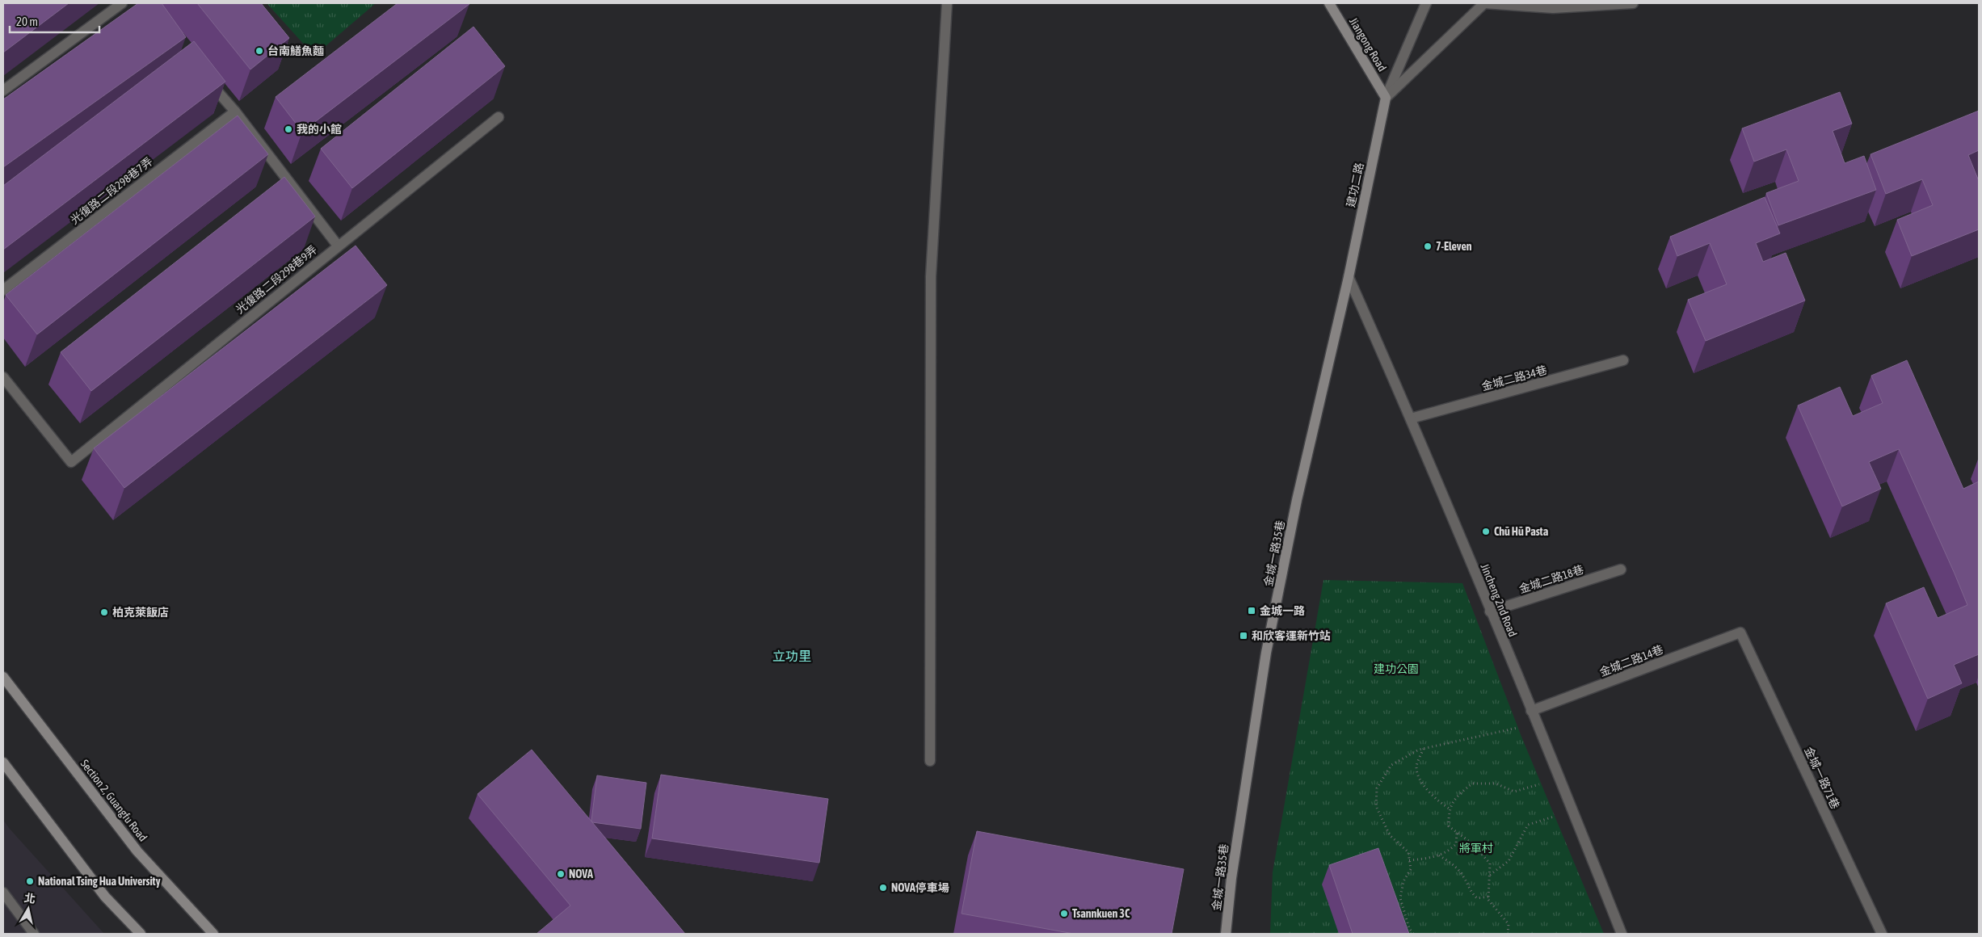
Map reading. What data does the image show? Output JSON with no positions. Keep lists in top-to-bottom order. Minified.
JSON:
{"streets":{"street":["Jiangong Road","建功二路","光復路二段298巷7弄","光復路二段298巷9弄","金城二路34巷","金城一路35巷","金城二路18巷","Jincheng 2nd Road","金城二路14巷","金城一路71巷","Section 2, Guangfu Road"]},"crossings":[["Jiangong Road","建功二路"],["建功二路","金城一路35巷"],["建功二路","Jincheng 2nd Road"],["金城二路34巷","Jincheng 2nd Road"],["金城一路35巷","Jincheng 2nd Road"],["金城二路18巷","Jincheng 2nd Road"],["Jincheng 2nd Road","金城二路14巷"],["金城二路14巷","金城一路71巷"]],"districts":["立功里"],"parks":["建功公園","將軍村"],"places":{"other":["台南鱔魚麵","我的小館","7-Eleven","Chū Hū Pasta","柏克萊飯店","NOVA","National Tsing Hua University","NOVA停車場","Tsannkuen 3C"],"transit":["金城一路","和欣客運新竹站"]},"scale_bar":"20 m","north":"top"}
